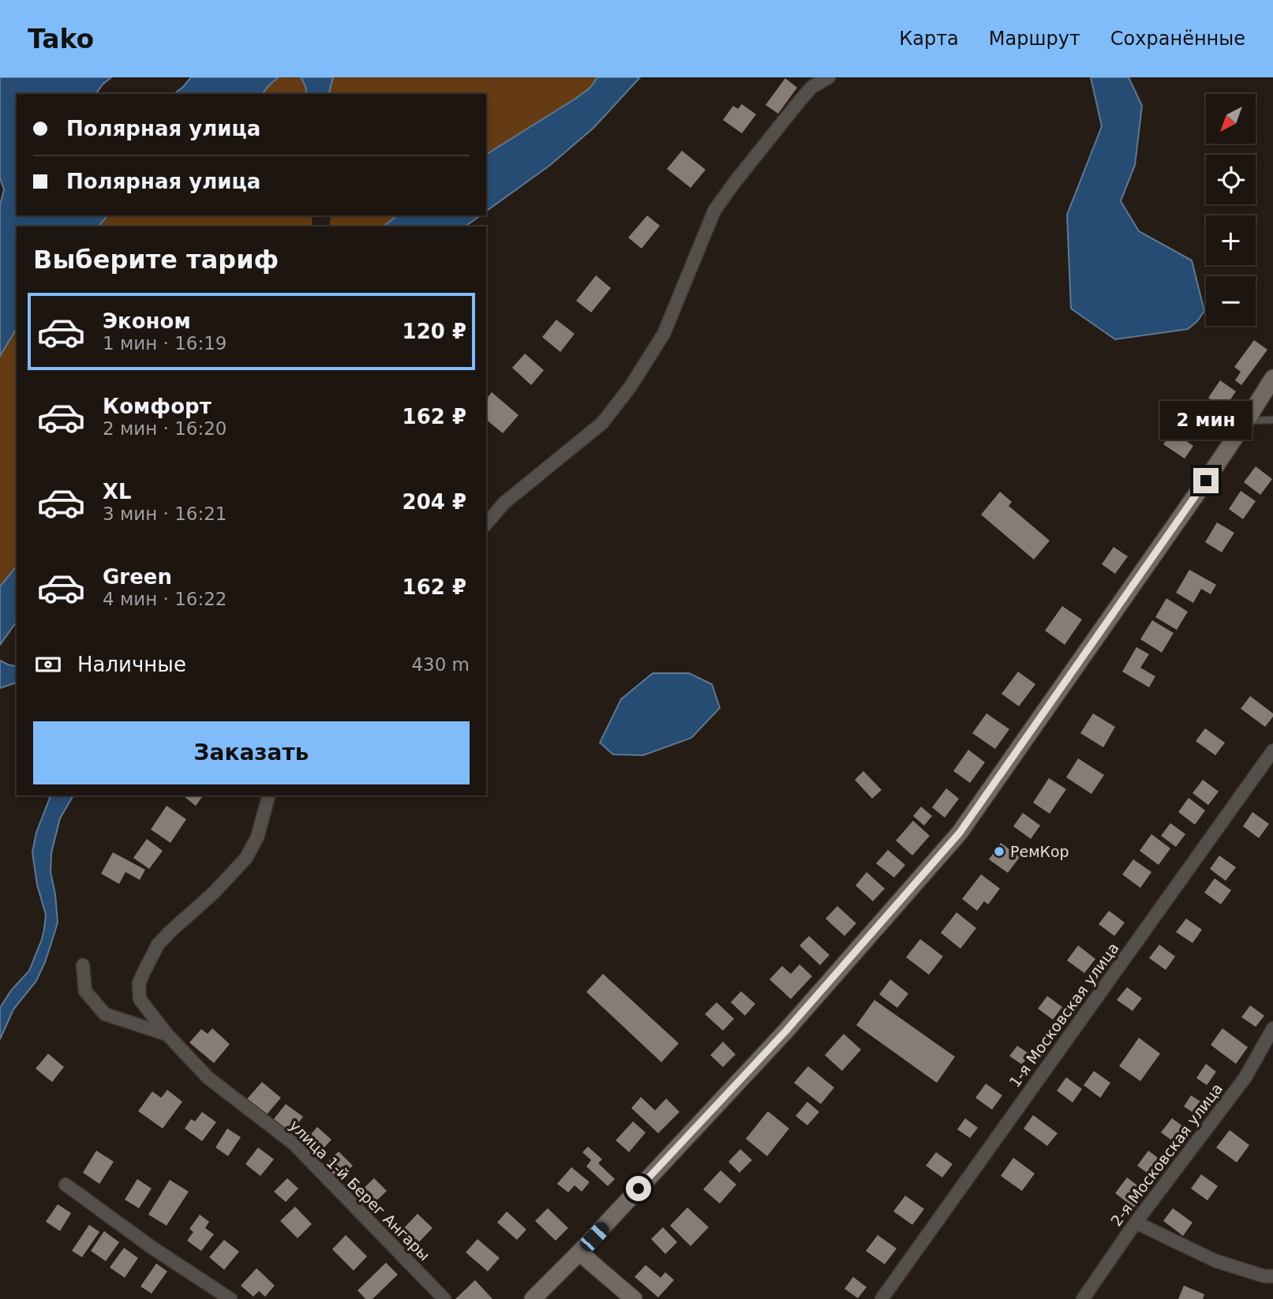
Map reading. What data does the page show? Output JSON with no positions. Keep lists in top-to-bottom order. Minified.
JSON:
{"streets":{"street":["1-я Московская улица","2-я Московская улица","улица 1-й Берег Ангары"]},"places":["РемКор"],"north":"bottom left","page":{"header":"Tako","nav":["Карта","Маршрут","Сохранённые"],"map_buttons":["+","−"],"banner":["Полярная улица","Полярная улица"],"heading":"Выберите тариф","list":[{"name":"Эконом","note":"1 мин · 16:19","value":"120 ₽"},{"name":"Комфорт","note":"2 мин · 16:20","value":"162 ₽"},{"name":"XL","note":"3 мин · 16:21","value":"204 ₽"},{"name":"Green","note":"4 мин · 16:22","value":"162 ₽"}],"bubble":"2 мин","pay":["Наличные","430 m"],"buttons":"Заказать"}}
